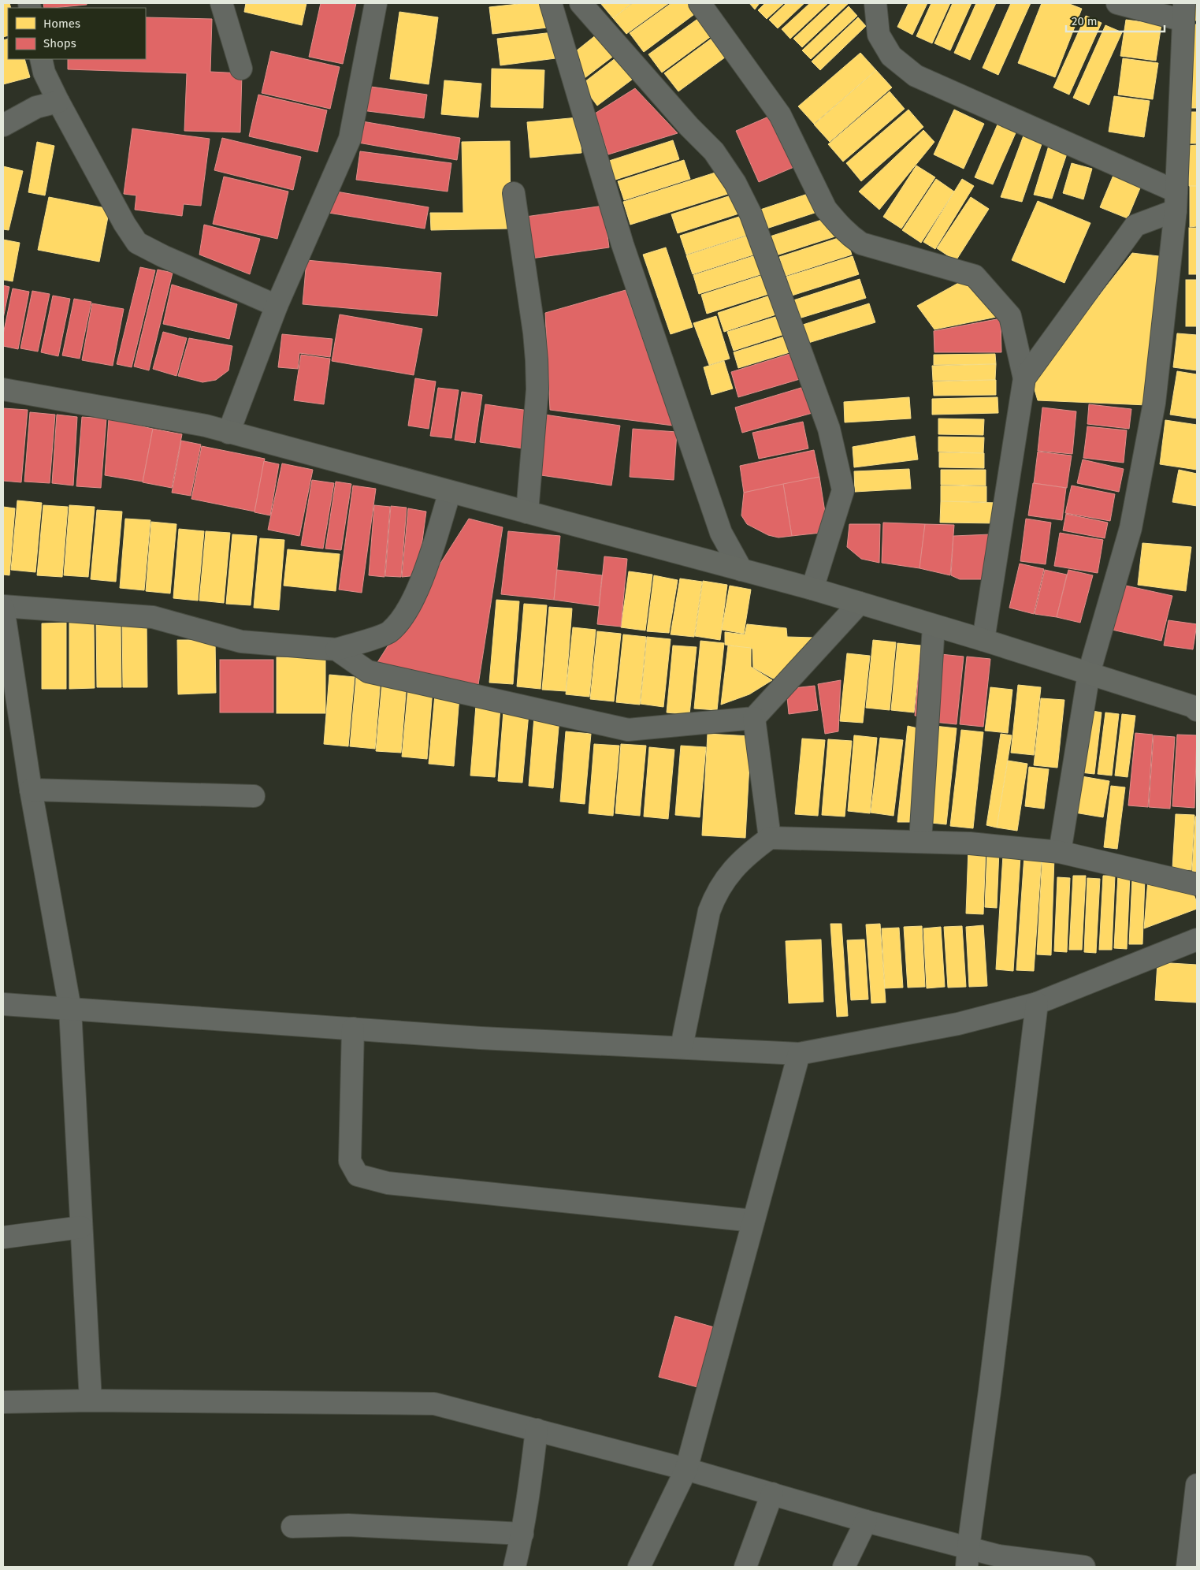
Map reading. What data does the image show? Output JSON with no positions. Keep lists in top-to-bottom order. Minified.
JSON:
{"legend":["Homes","Shops"],"scale_bar":"20 m"}
